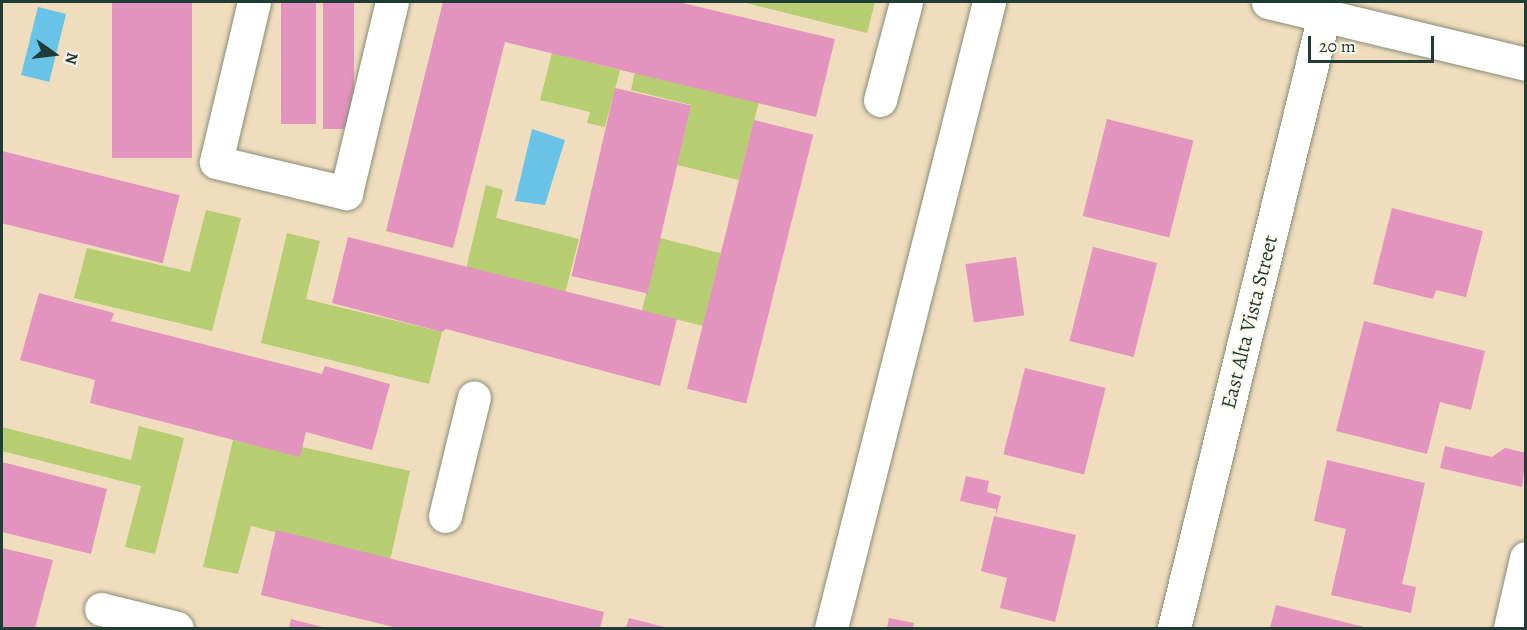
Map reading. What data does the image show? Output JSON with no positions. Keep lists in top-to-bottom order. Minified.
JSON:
{"streets":{"street":["East Alta Vista Street"]},"scale_bar":"20 m","north":"right"}
